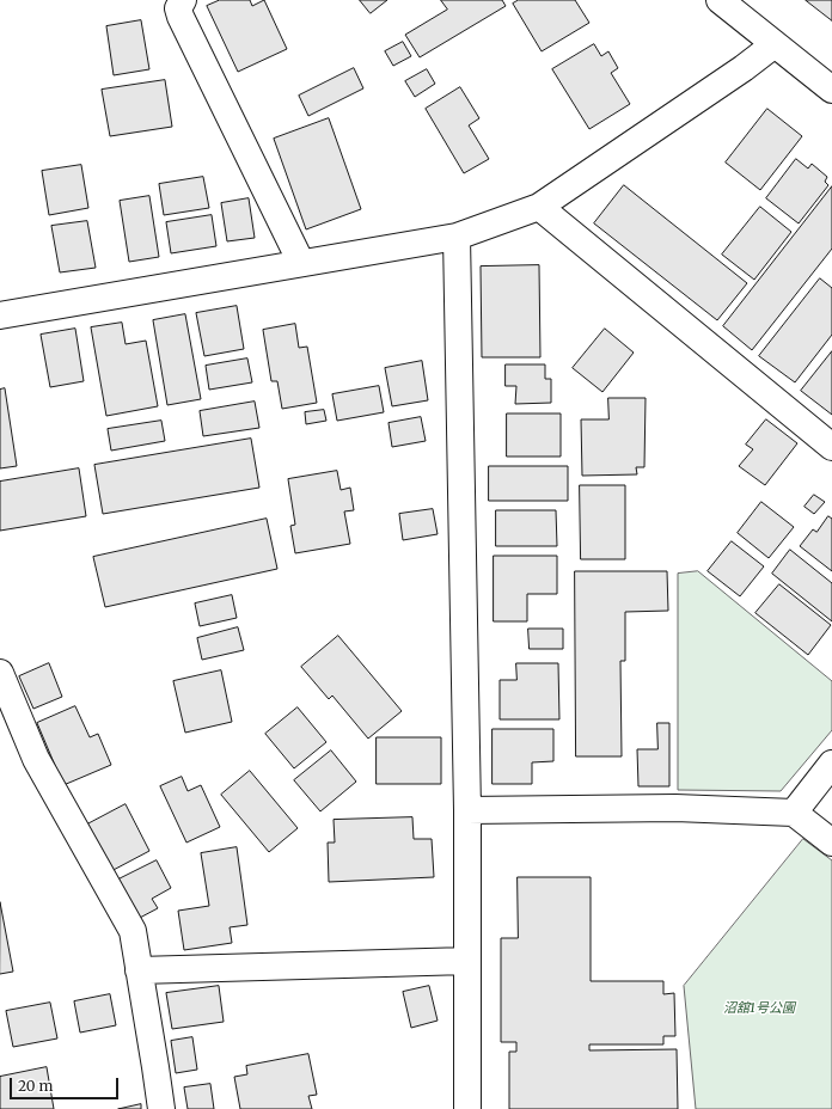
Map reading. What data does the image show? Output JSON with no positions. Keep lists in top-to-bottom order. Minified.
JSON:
{"parks":["沼舘1号公園"],"scale_bar":"20 m"}
